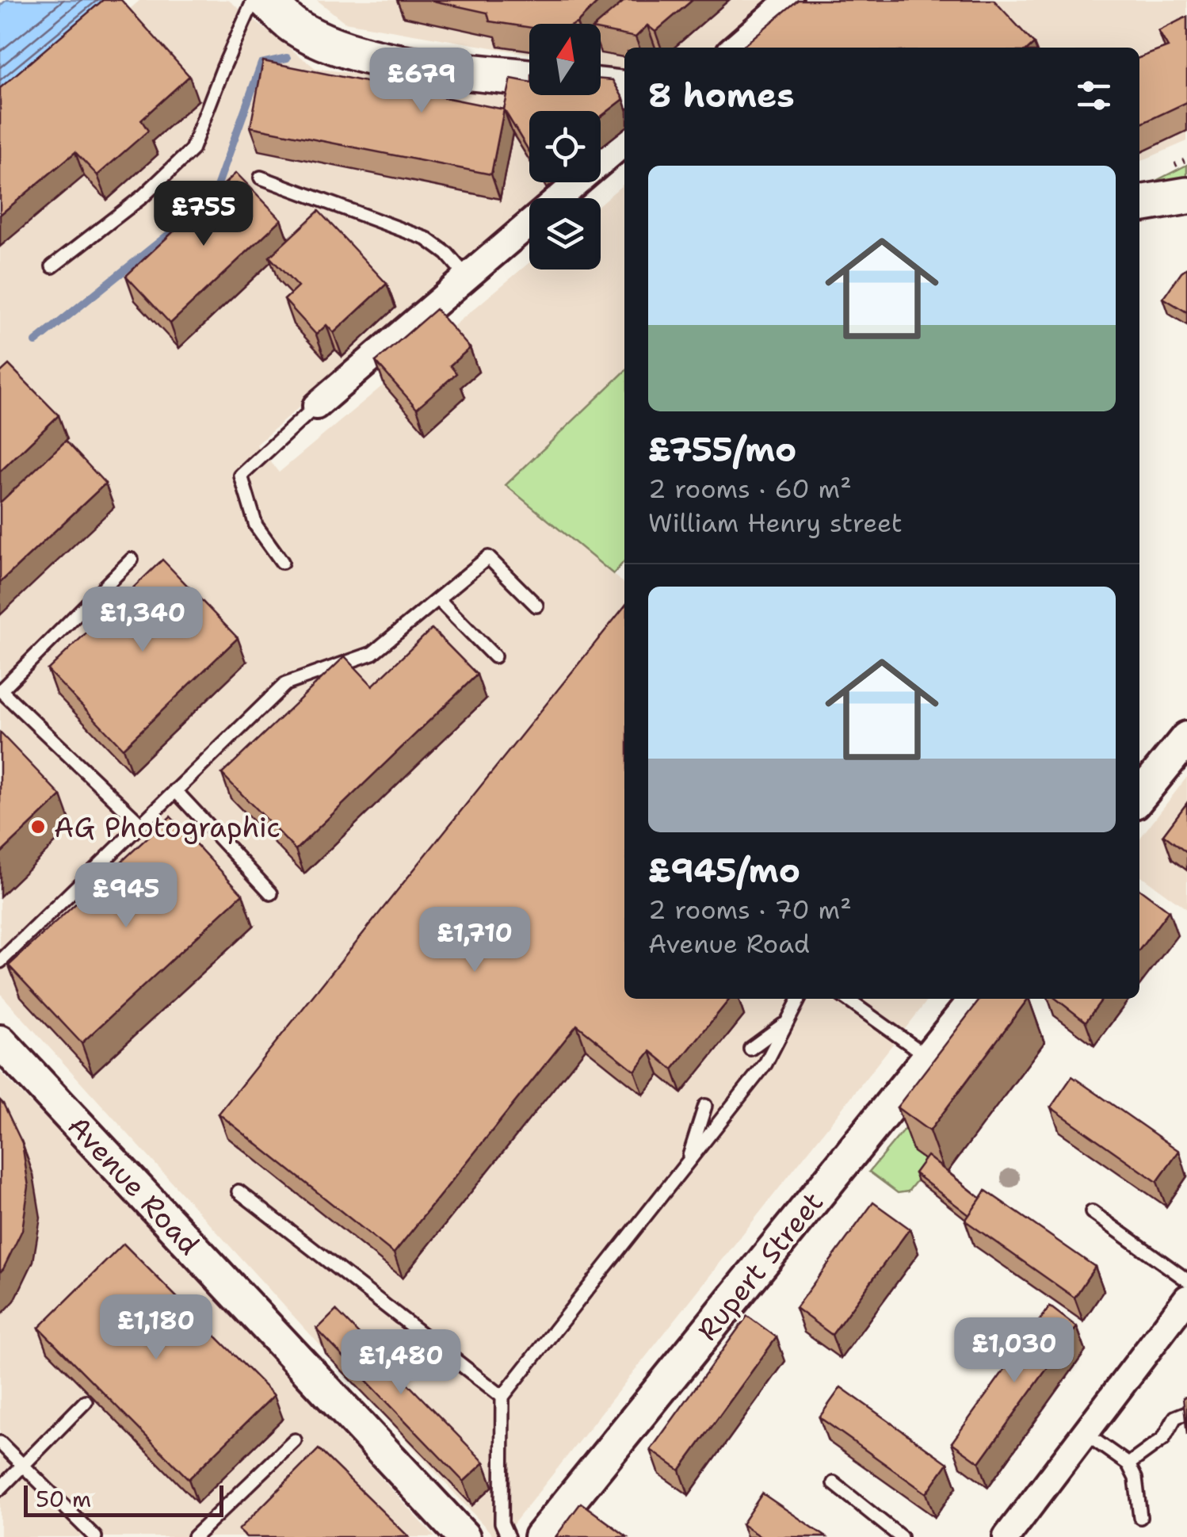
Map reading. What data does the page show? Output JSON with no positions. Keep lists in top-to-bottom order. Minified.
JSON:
{"streets":{"street":["Avenue Road","Rupert Street"]},"places":["AG Photographic"],"scale_bar":"50 m","north":"top","page":{"price":["£679","£755","£1,340","£945","£1,710","£1,180","£1,030","£1,480"],"heading":"8 homes","list":[{"name":"£755/mo","note":"2 rooms · 60 m² · William Henry street"},{"name":"£945/mo","note":"2 rooms · 70 m² · Avenue Road"}],"scale":"50 m"}}
